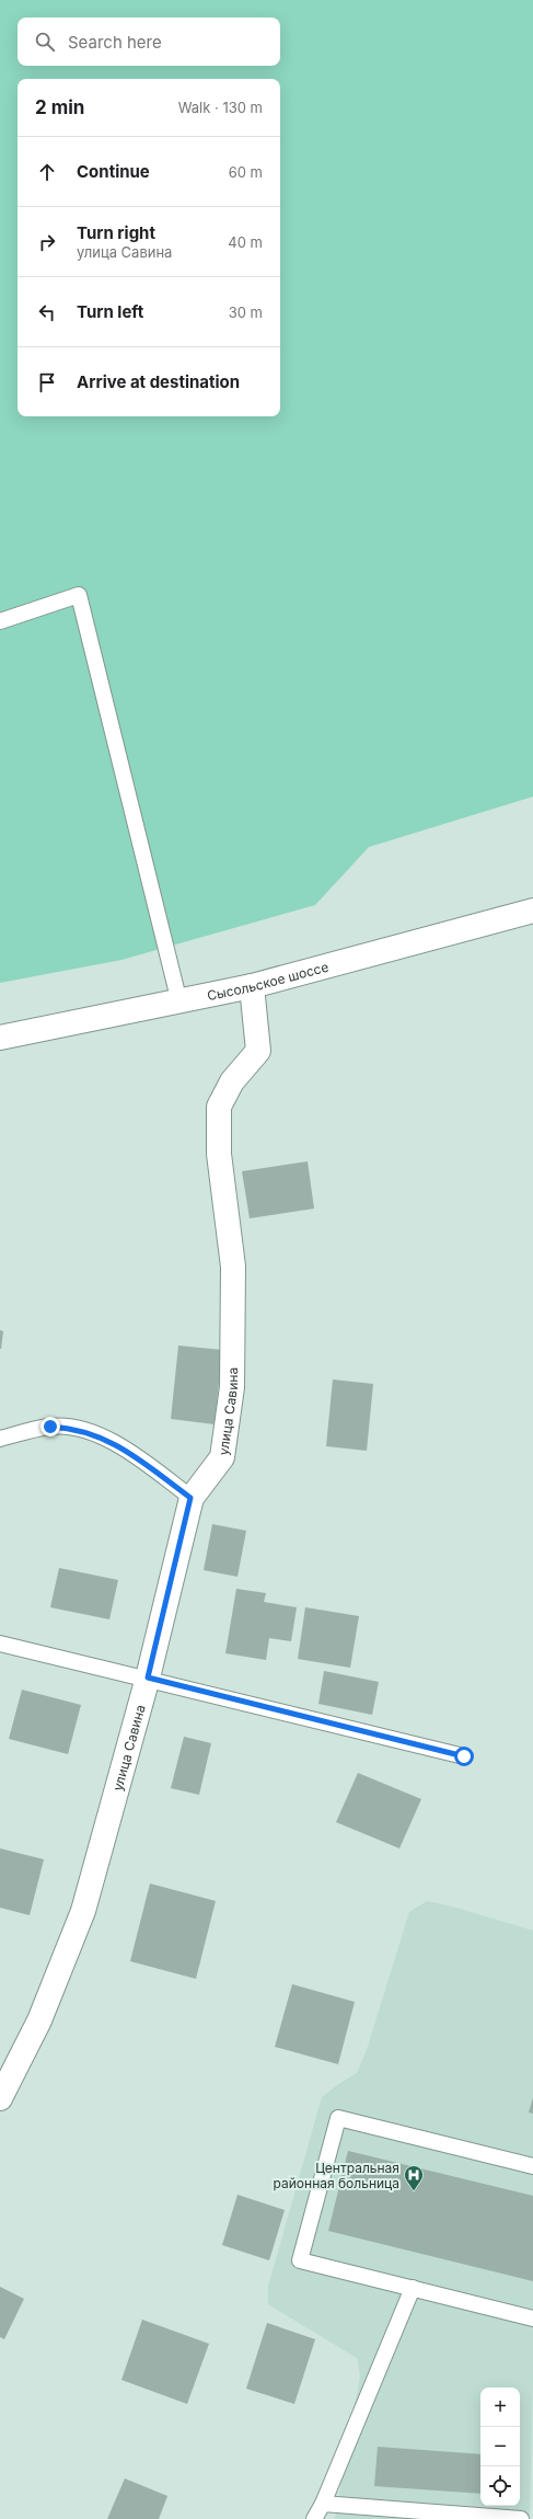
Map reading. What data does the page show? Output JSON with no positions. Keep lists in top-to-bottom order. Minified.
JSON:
{"streets":{"main road":["Сысольское шоссе","улица Савина"]},"crossings":[["Сысольское шоссе","улица Савина"]],"places":{"hospital":["Центральная районная больница"]},"page":{"search":"Search here","heading":["2 min","Walk · 130 m"],"list":[["Continue","60 m"],["Turn right","улица Савина","40 m"],["Turn left","30 m"],"Arrive at destination"],"map_buttons":["+","−"]}}
